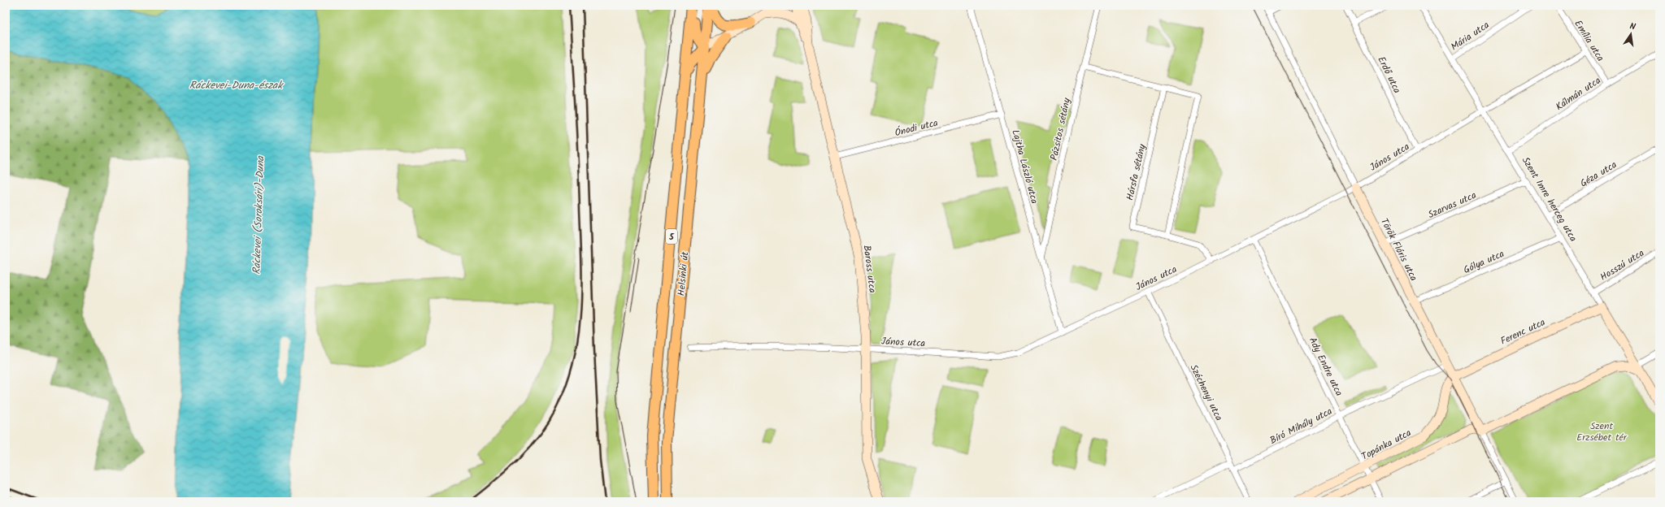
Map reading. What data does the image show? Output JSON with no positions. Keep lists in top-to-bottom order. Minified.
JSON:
{"streets":{"main road":["5","Helsinki út"],"street":["Mária utca","Emília utca","Erdő utca","Kálmán utca","Ónodi utca","Pázsitos sétány","János utca","Lajtha László utca","Hársfa sétány","Géza utca","Szent Imre herceg utca","Szarvas utca","Török Flóris utca","Gólya utca","Hosszú utca","Baross utca","Ferenc utca","Ady Endre utca","Széchenyi utca","Bíró Mihály utca","Topánka utca"]},"crossings":[["Mária utca","Szent Imre herceg utca"],["Emília utca","Kálmán utca"],["Emília utca","János utca"],["Erdő utca","János utca"],["Kálmán utca","Szent Imre herceg utca"],["Ónodi utca","Lajtha László utca"],["Ónodi utca","Baross utca"],["Pázsitos sétány","Lajtha László utca"],["János utca","Lajtha László utca"],["János utca","Hársfa sétány"],["János utca","Szent Imre herceg utca"],["János utca","Török Flóris utca"],["János utca","Baross utca"],["János utca","Ady Endre utca"],["János utca","Széchenyi utca"],["Géza utca","Szent Imre herceg utca"],["Szent Imre herceg utca","Szarvas utca"],["Szent Imre herceg utca","Gólya utca"],["Szent Imre herceg utca","Hosszú utca"],["Szent Imre herceg utca","Ferenc utca"],["Szarvas utca","Török Flóris utca"],["5","Helsinki út"],["Török Flóris utca","Gólya utca"],["Török Flóris utca","Ferenc utca"],["Török Flóris utca","Bíró Mihály utca"],["Török Flóris utca","Topánka utca"],["Ferenc utca","Topánka utca"],["Ady Endre utca","Bíró Mihály utca"],["Ady Endre utca","Topánka utca"],["Széchenyi utca","Bíró Mihály utca"]],"water":["Ráckevei-Duna-észak","Ráckevei (Soroksári)-Duna"],"parks":["Szent Erzsébet tér"],"north":"top"}
